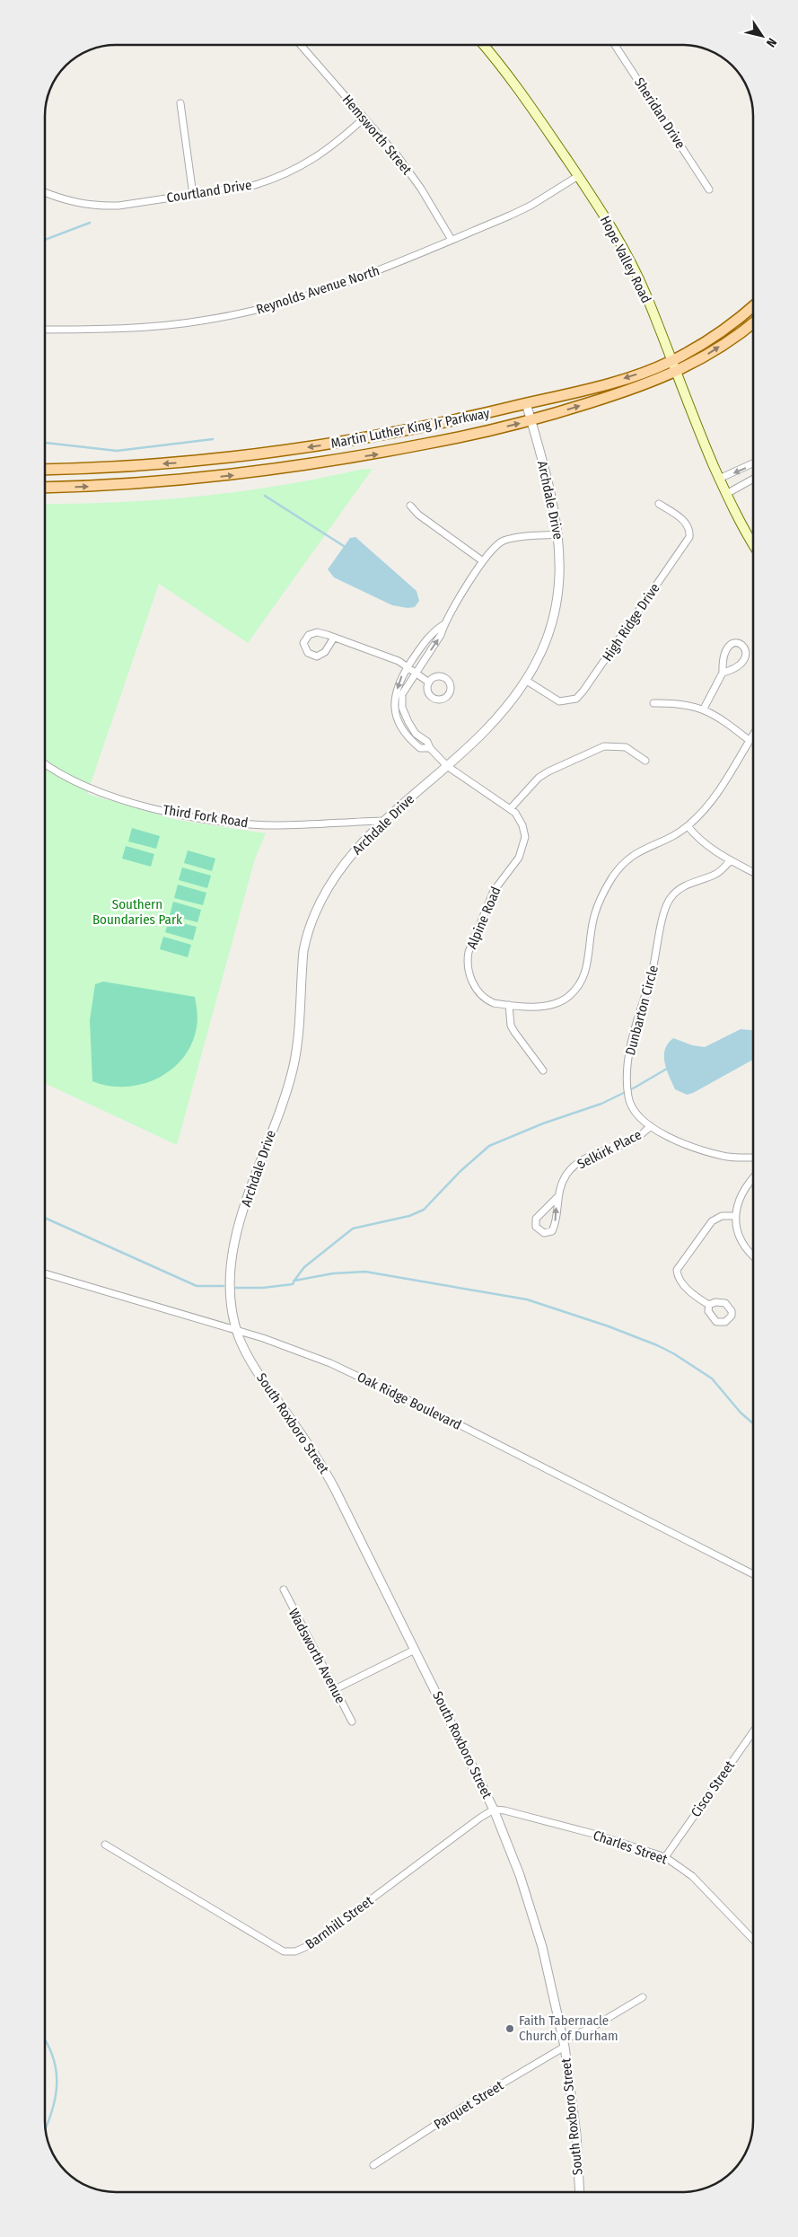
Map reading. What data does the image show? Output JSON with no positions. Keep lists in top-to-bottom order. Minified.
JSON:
{"streets":{"main road":["Hope Valley Road","Martin Luther King Jr Parkway"],"street":["Sheridan Drive","Hemsworth Street","Courtland Drive","Reynolds Avenue North","Archdale Drive","High Ridge Drive","Third Fork Road","Alpine Road","Dunbarton Circle","Selkirk Place","Oak Ridge Boulevard","South Roxboro Street","Wadsworth Avenue","Cisco Street","Charles Street","Barnhill Street","Parquet Street"]},"crossings":[["Hemsworth Street","Courtland Drive"],["Hemsworth Street","Reynolds Avenue North"],["Hope Valley Road","Reynolds Avenue North"],["Hope Valley Road","Martin Luther King Jr Parkway"],["Martin Luther King Jr Parkway","Archdale Drive"],["Archdale Drive","High Ridge Drive"],["Archdale Drive","Third Fork Road"],["Archdale Drive","Alpine Road"],["Archdale Drive","Oak Ridge Boulevard"],["Archdale Drive","South Roxboro Street"],["Dunbarton Circle","Selkirk Place"],["Oak Ridge Boulevard","South Roxboro Street"],["South Roxboro Street","Charles Street"],["South Roxboro Street","Barnhill Street"],["South Roxboro Street","Parquet Street"],["Cisco Street","Charles Street"],["Charles Street","Barnhill Street"]],"parks":["Southern Boundaries Park"],"places":["Faith Tabernacle Church of Durham"],"north":"bottom right"}
